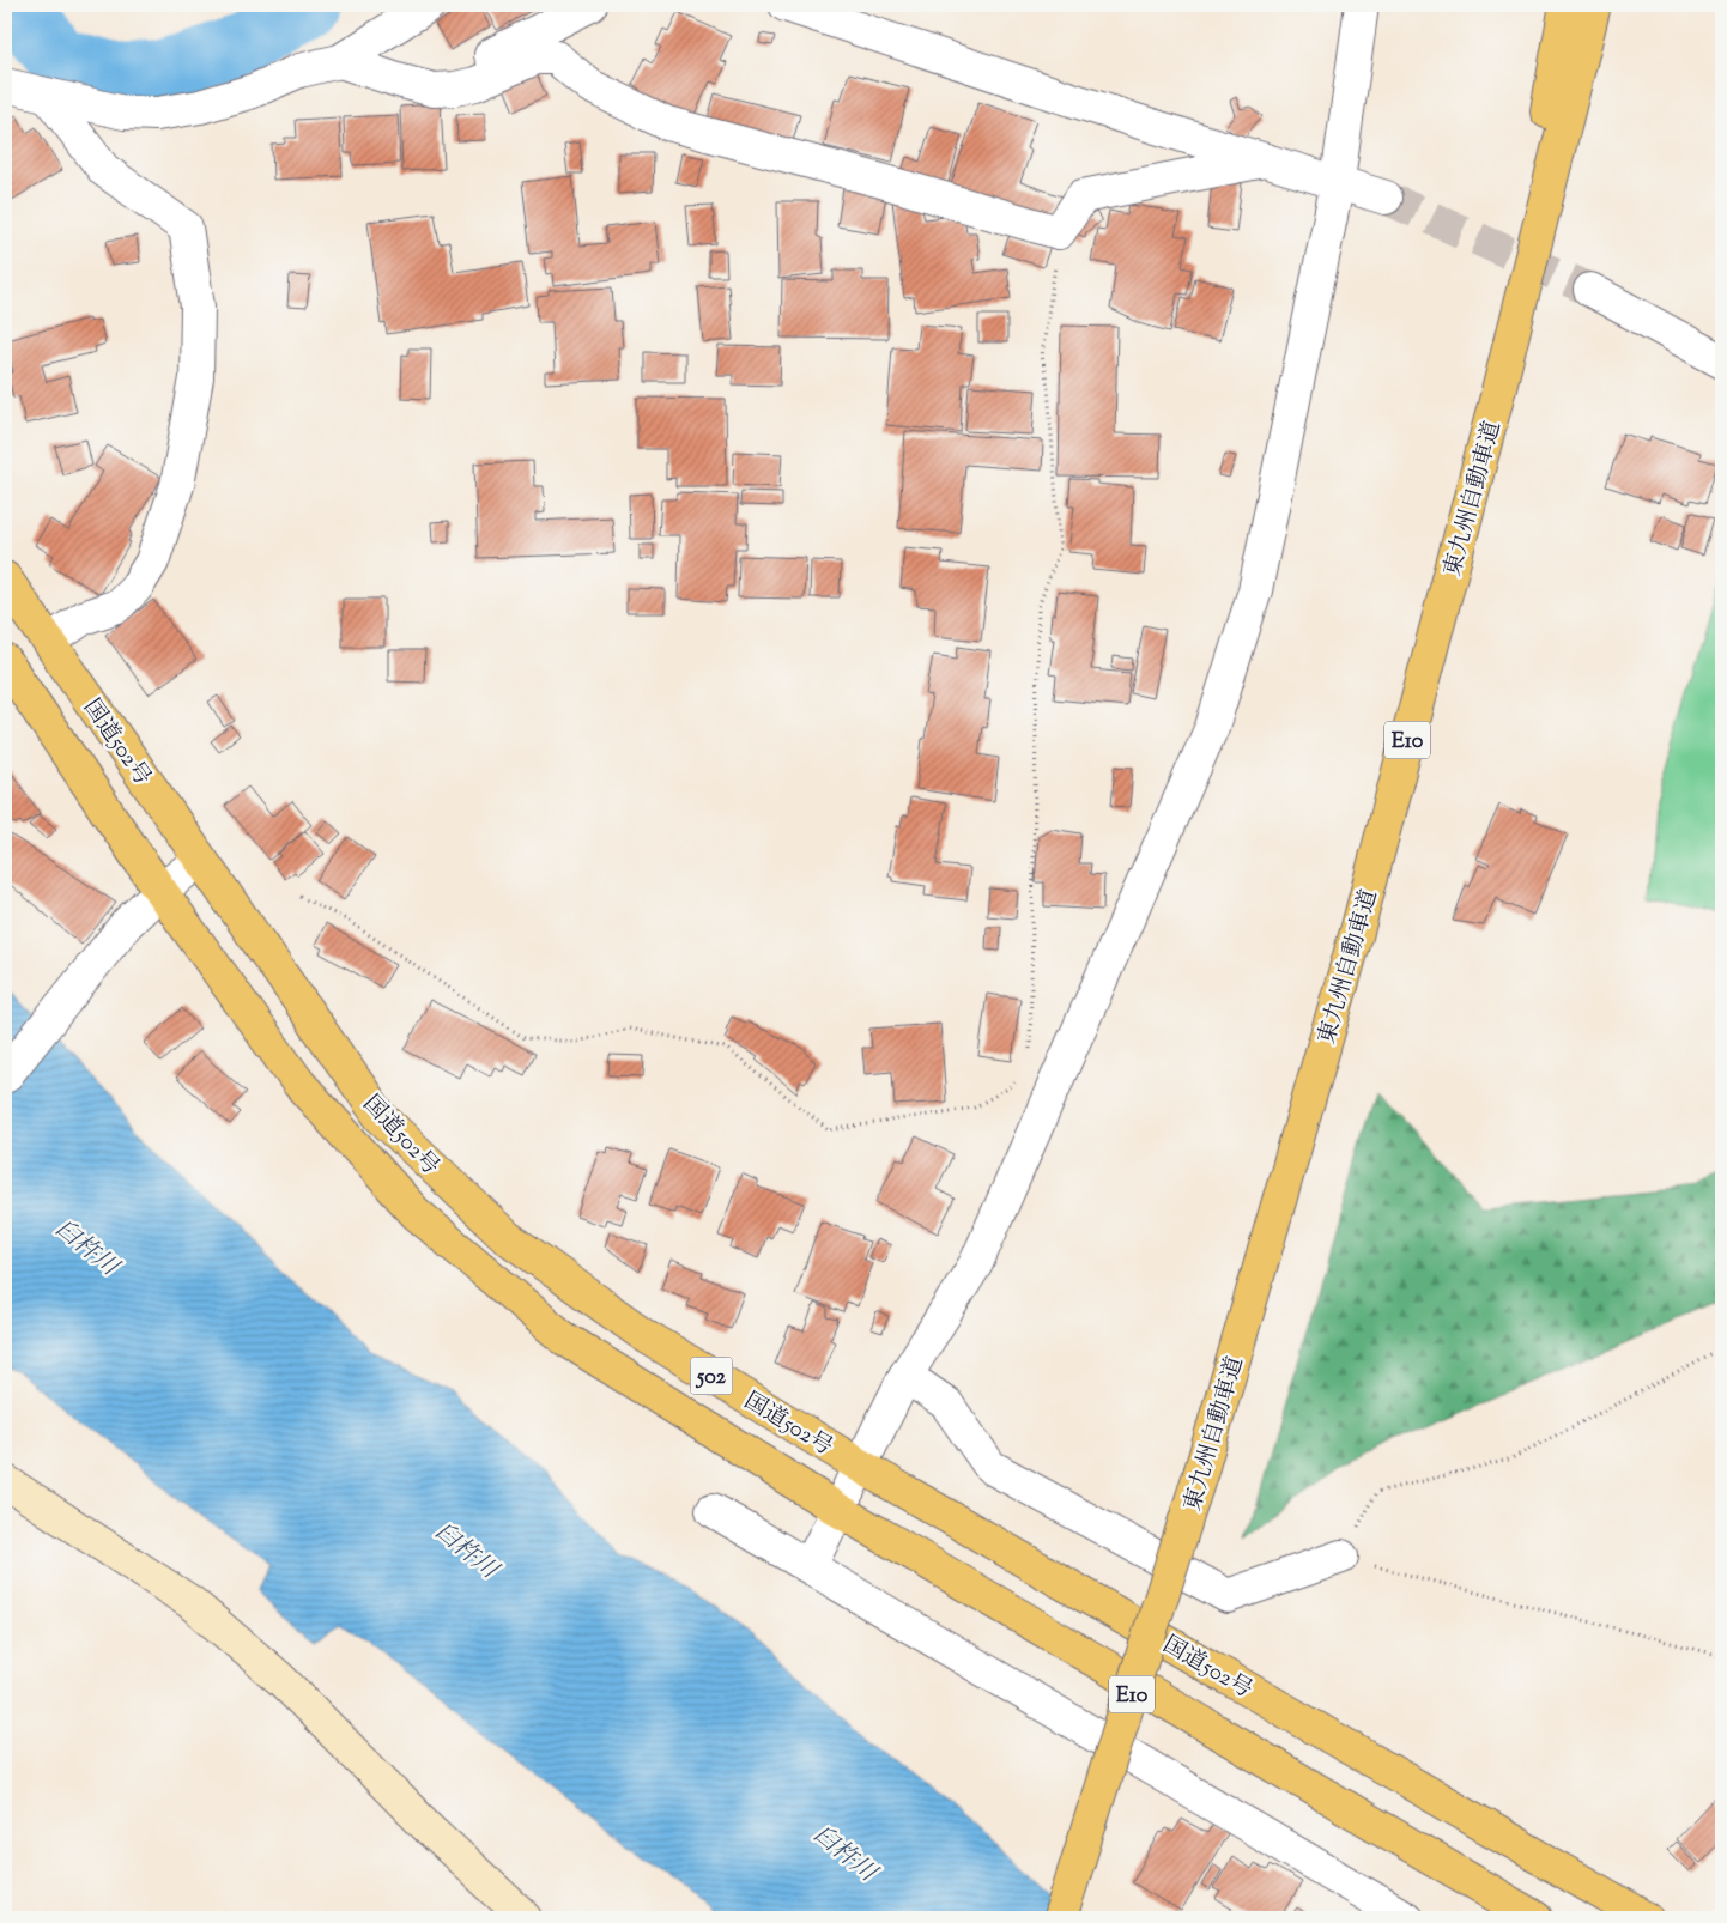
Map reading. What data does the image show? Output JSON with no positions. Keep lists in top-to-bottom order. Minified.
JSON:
{"streets":{"highway":["東九州自動車道","E10","国道502号","502"]},"water":["臼杵川"]}
